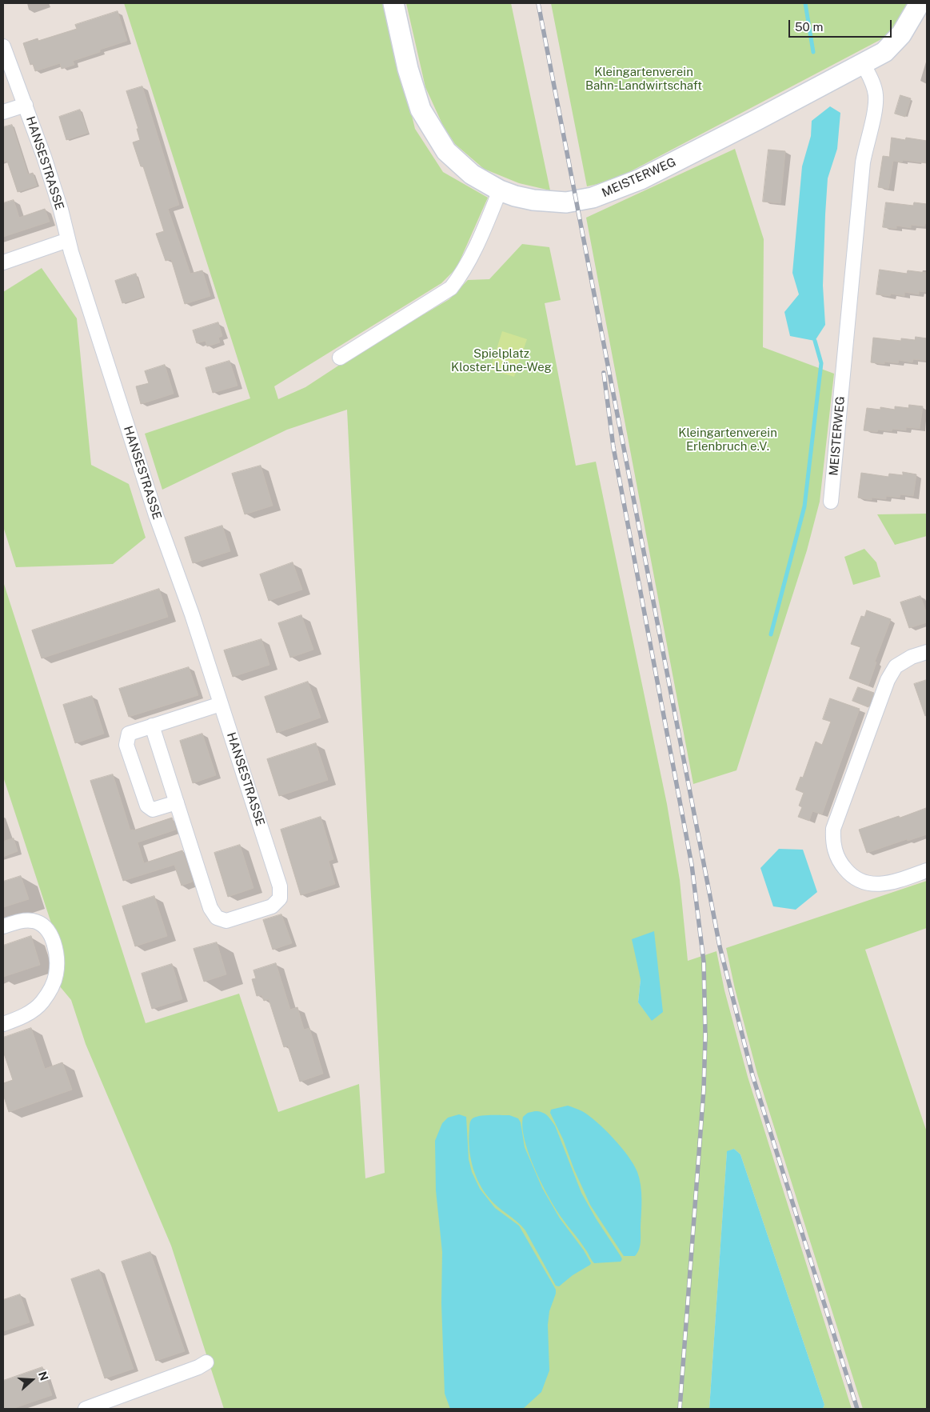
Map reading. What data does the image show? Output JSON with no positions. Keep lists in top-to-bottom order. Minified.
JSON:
{"streets":{"street":["HANSESTRASSE","MEISTERWEG"]},"parks":["Kleingartenverein Bahn-Landwirtschaft","Spielplatz Kloster-Lüne-Weg","Kleingartenverein Erlenbruch e.V."],"scale_bar":"50 m","north":"right"}
